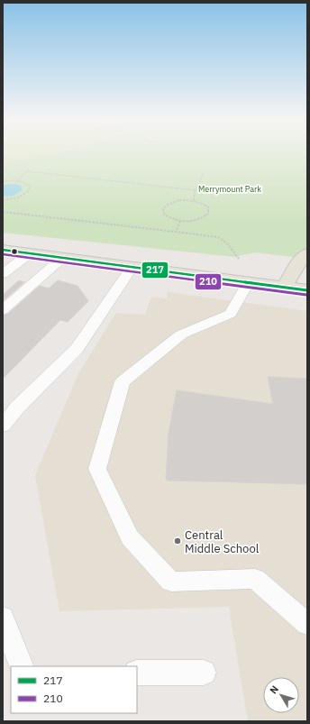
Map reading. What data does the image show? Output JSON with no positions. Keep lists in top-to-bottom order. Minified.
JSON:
{"parks":["Merrymount Park"],"places":["Central Middle School"],"lines":["transit line 217","transit line 210"],"legend":["217","210"],"north":"top left"}
